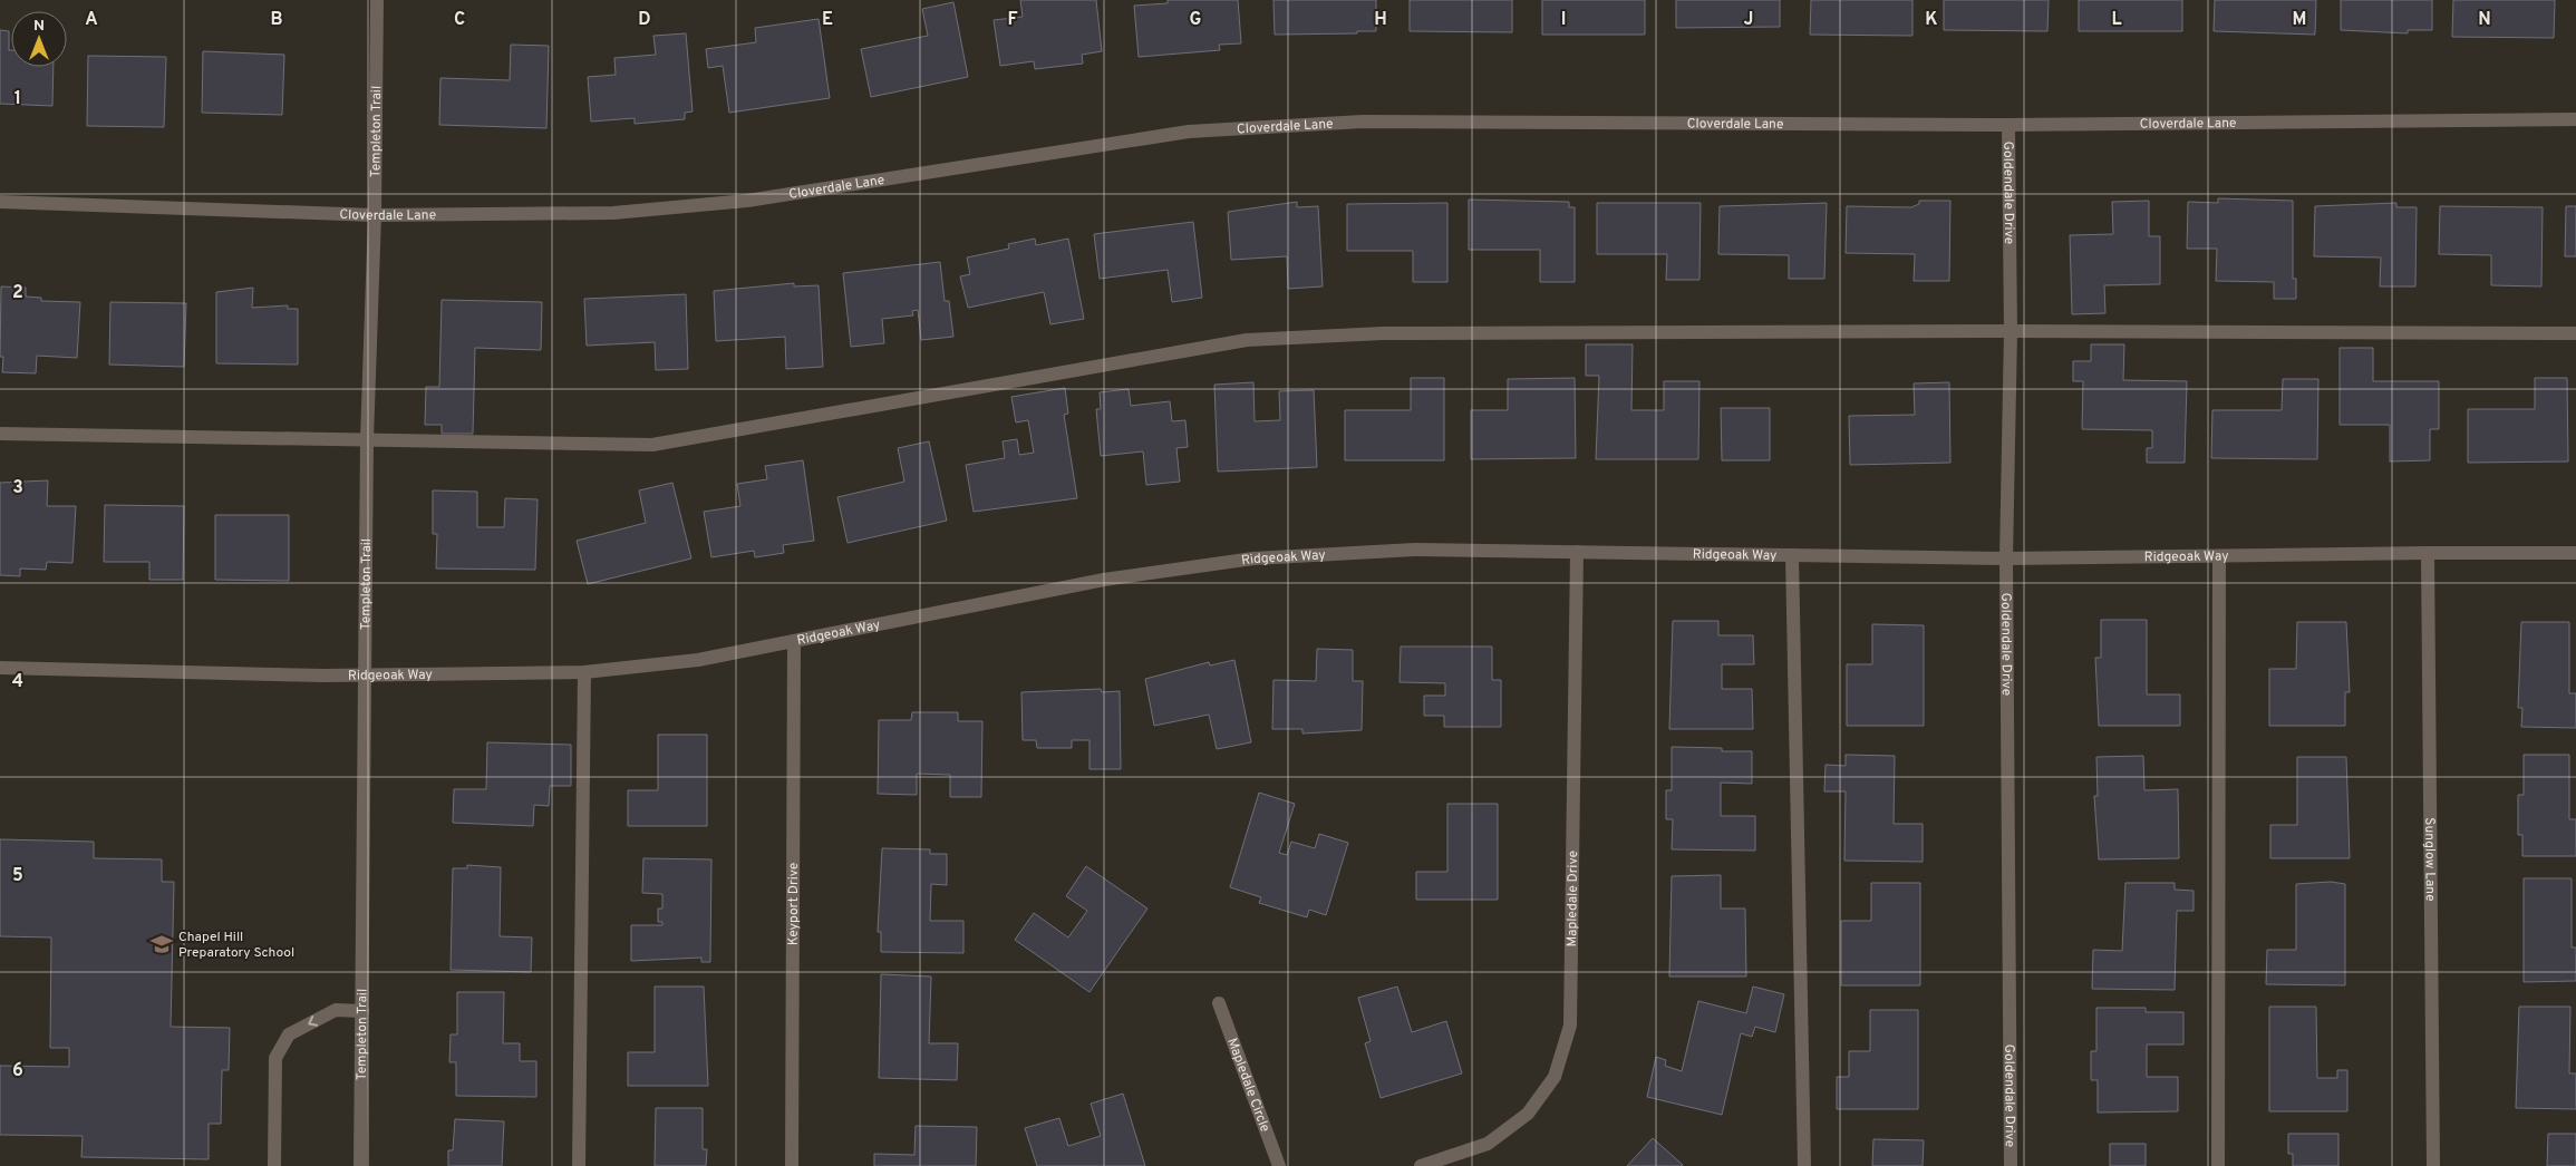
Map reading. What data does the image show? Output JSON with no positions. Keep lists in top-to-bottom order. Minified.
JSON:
{"streets":{"street":["Cloverdale Lane","Templeton Trail","Goldendale Drive","Ridgeoak Way","Sunglow Lane","Mapledale Drive","Keyport Drive","Mapledale Circle"]},"crossings":[["Cloverdale Lane","Templeton Trail"],["Cloverdale Lane","Goldendale Drive"],["Templeton Trail","Ridgeoak Way"],["Goldendale Drive","Ridgeoak Way"],["Ridgeoak Way","Sunglow Lane"],["Ridgeoak Way","Mapledale Drive"],["Ridgeoak Way","Keyport Drive"]],"places":{"school or university":["Chapel Hill Preparatory School"]},"north":"top","grid":{"columns":["A","B","C","D","E","F","G","H","I","J","K","L","M","N"],"rows":["1","2","3","4","5","6"]}}
